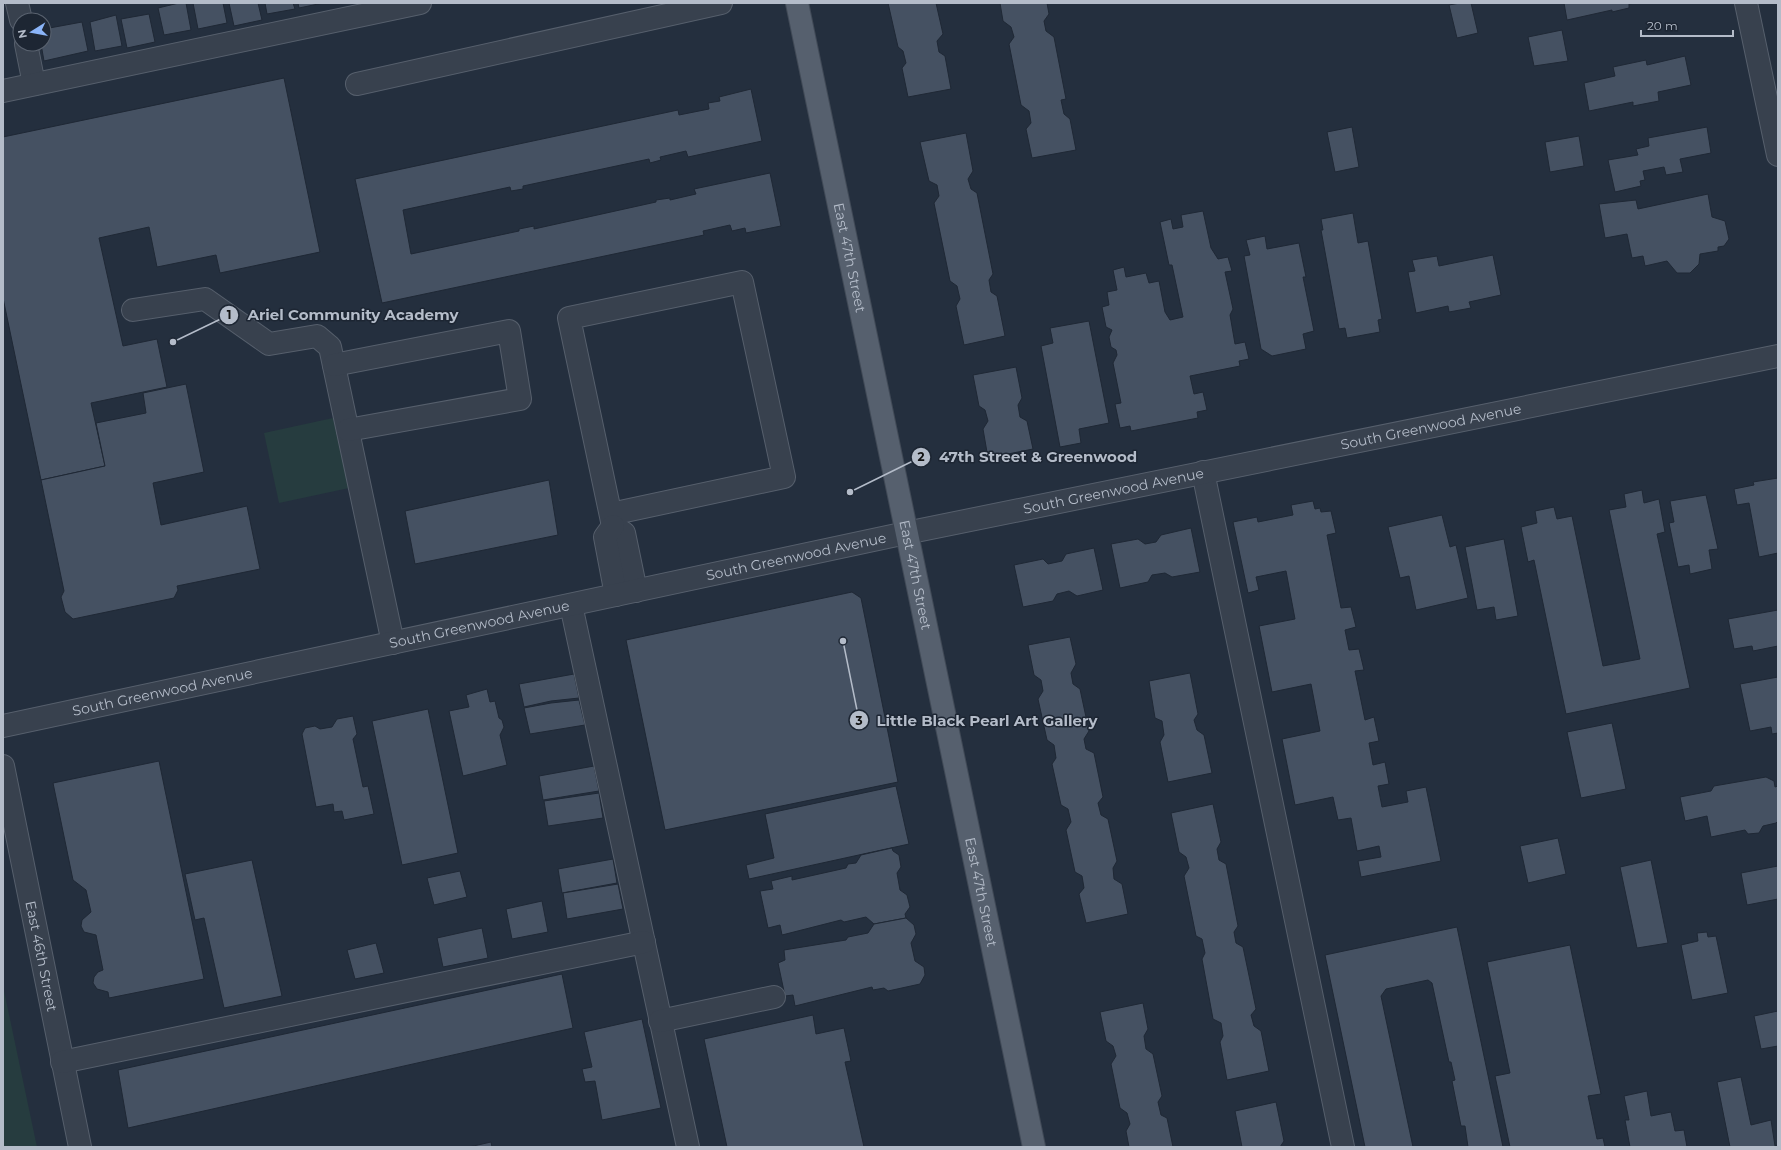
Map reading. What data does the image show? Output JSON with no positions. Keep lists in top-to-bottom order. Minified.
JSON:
{"streets":{"main road":["East 47th Street"],"street":["South Greenwood Avenue","East 46th Street"]},"crossings":[["East 47th Street","South Greenwood Avenue"]],"places":["Ariel Community Academy","47th Street & Greenwood","Little Black Pearl Art Gallery"],"scale_bar":"20 m","north":"left"}
